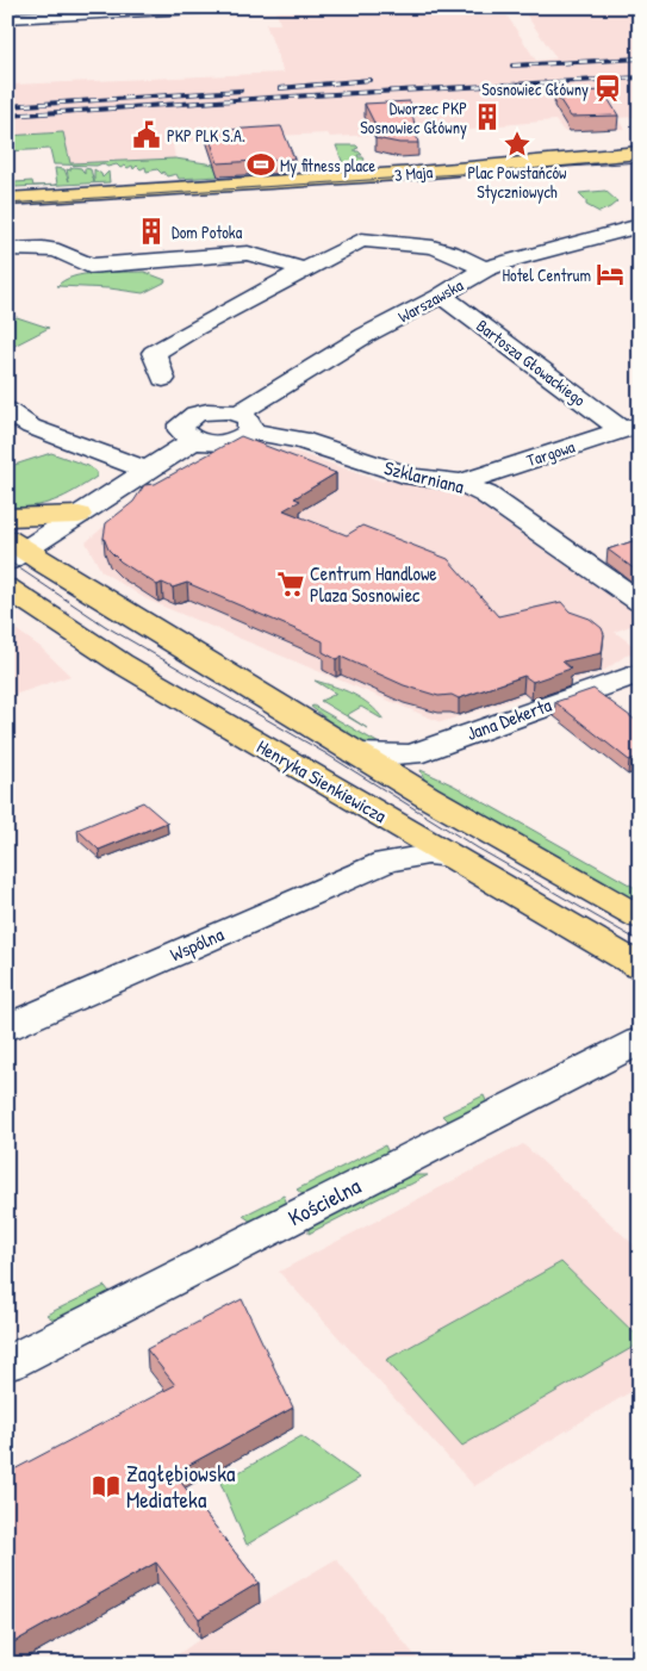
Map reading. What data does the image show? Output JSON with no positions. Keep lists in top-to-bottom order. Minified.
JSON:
{"streets":{"main road":["3 Maja","Henryka Sienkiewicza"],"street":["Warszawska","Bartosza Głowackiego","Targowa","Szklarniana","Jana Dekerta","Wspólna","Kościelna"]},"crossings":[["Warszawska","Bartosza Głowackiego"],["Warszawska","Szklarniana"],["Bartosza Głowackiego","Targowa"],["Targowa","Szklarniana"],["Jana Dekerta","Henryka Sienkiewicza"],["Henryka Sienkiewicza","Wspólna"]],"places":{"station":["Sosnowiec Główny"],"building":["Dworzec PKP Sosnowiec Główny","Dom Potoka"],"public building":["PKP PLK S.A."],"place":["Plac Powstańców Styczniowych"],"sports":["My fitness place"],"hotel":["Hotel Centrum"],"supermarket":["Centrum Handlowe Plaza Sosnowiec"],"library":["Zagłębiowska Mediateka"]}}
